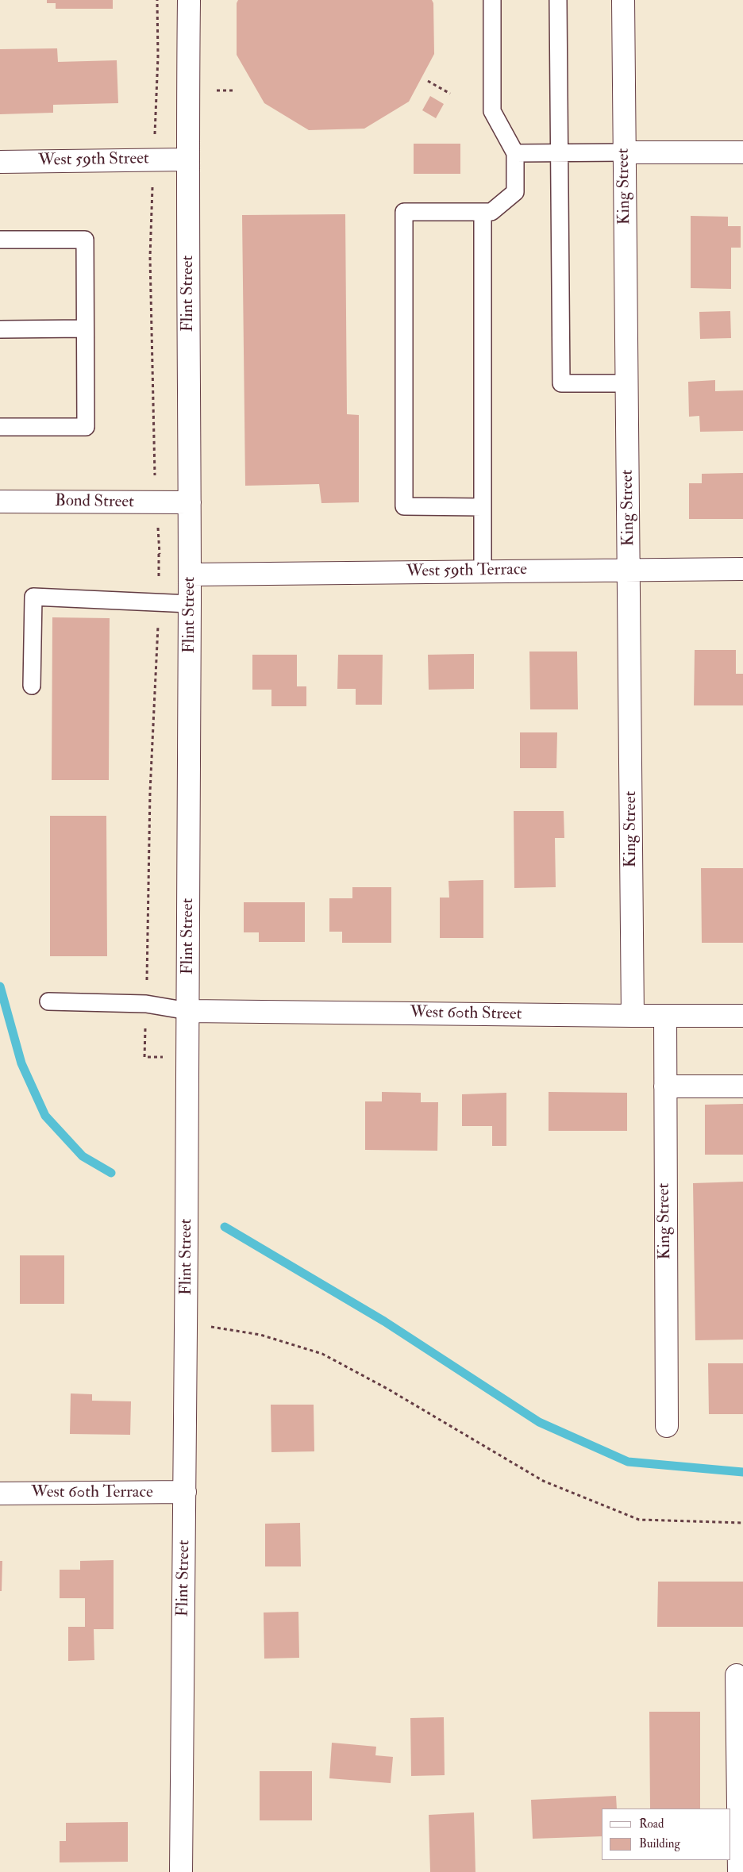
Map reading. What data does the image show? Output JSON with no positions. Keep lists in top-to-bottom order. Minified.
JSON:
{"streets":{"street":["West 59th Street","King Street","Flint Street","Bond Street","West 59th Terrace","West 60th Street","West 60th Terrace"]},"crossings":[["West 59th Street","Flint Street"],["King Street","West 59th Terrace"],["King Street","West 60th Street"],["Flint Street","Bond Street"],["Flint Street","West 59th Terrace"],["Flint Street","West 60th Street"],["Flint Street","West 60th Terrace"]],"legend":["Road","Building"]}
